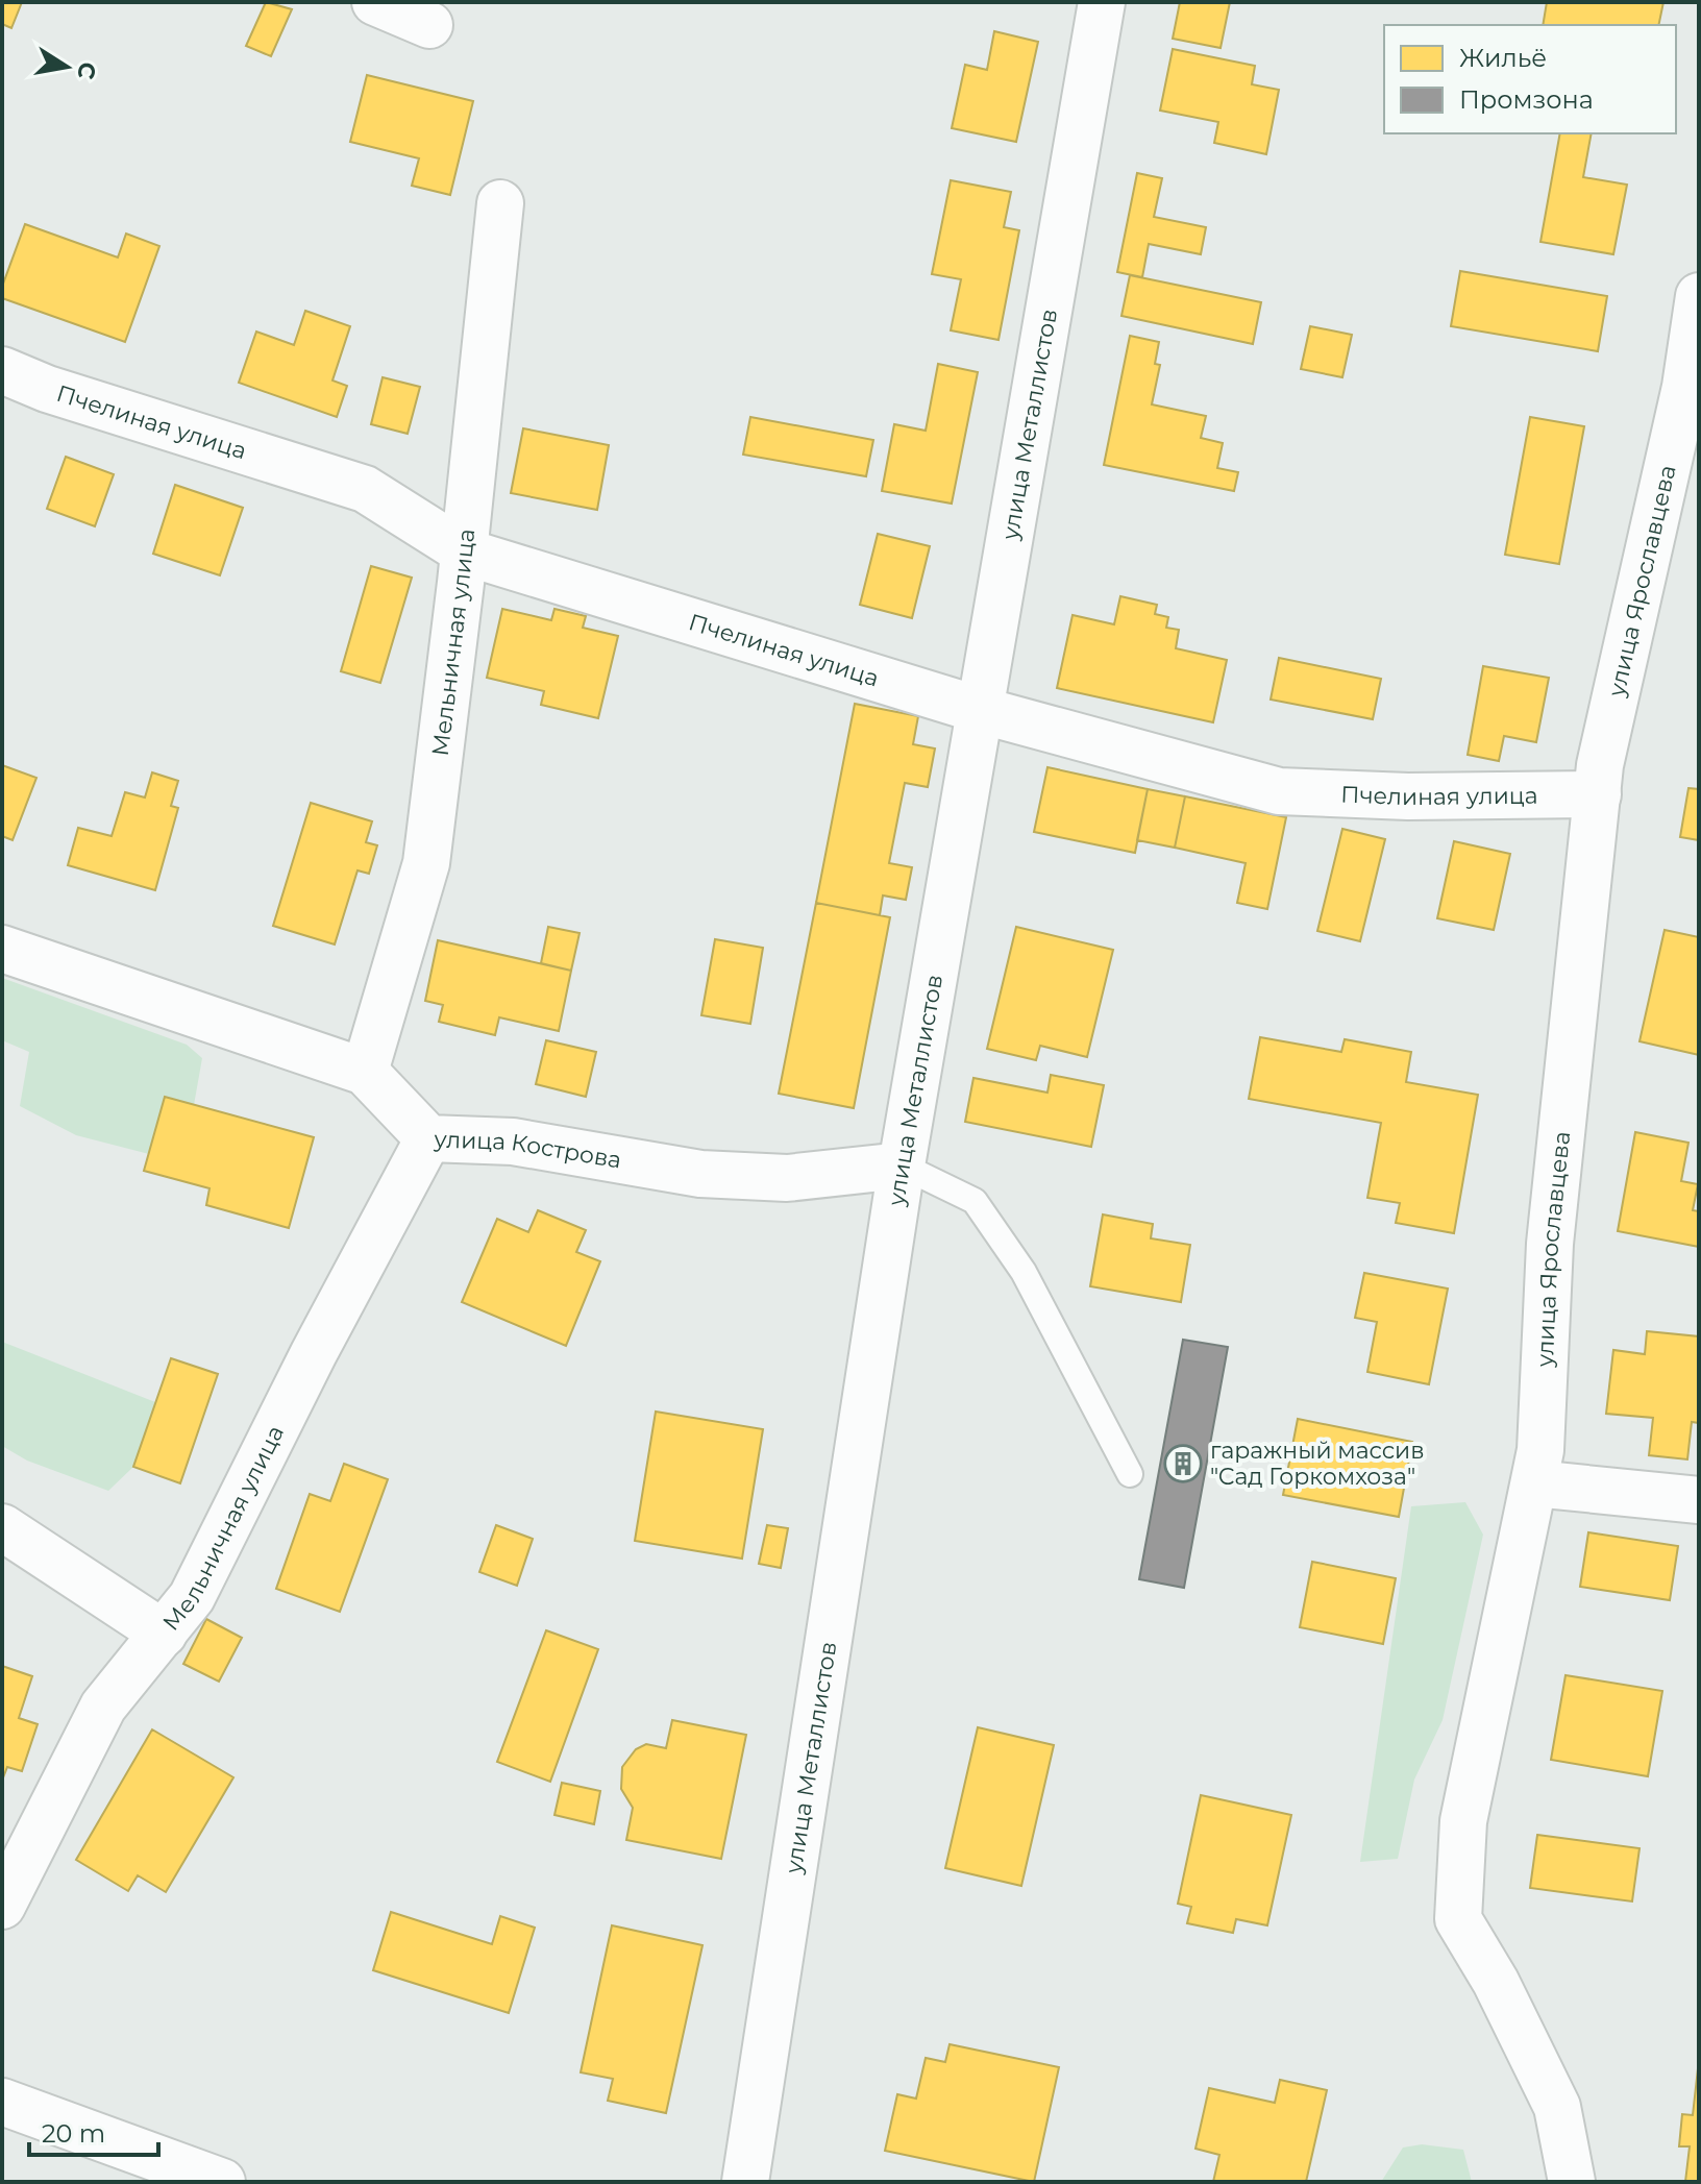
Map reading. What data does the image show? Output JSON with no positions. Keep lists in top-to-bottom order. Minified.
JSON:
{"streets":{"street":["Пчелиная улица","улица Металлистов","улица Ярославцева","Мельничная улица","улица Кострова"]},"crossings":[["Пчелиная улица","улица Металлистов"],["Пчелиная улица","улица Ярославцева"],["Пчелиная улица","Мельничная улица"],["улица Металлистов","улица Кострова"],["Мельничная улица","улица Кострова"]],"places":{"building":["гаражный массив \"Сад Горкомхоза\""]},"legend":["Жильё","Промзона"],"scale_bar":"20 m","north":"right"}
